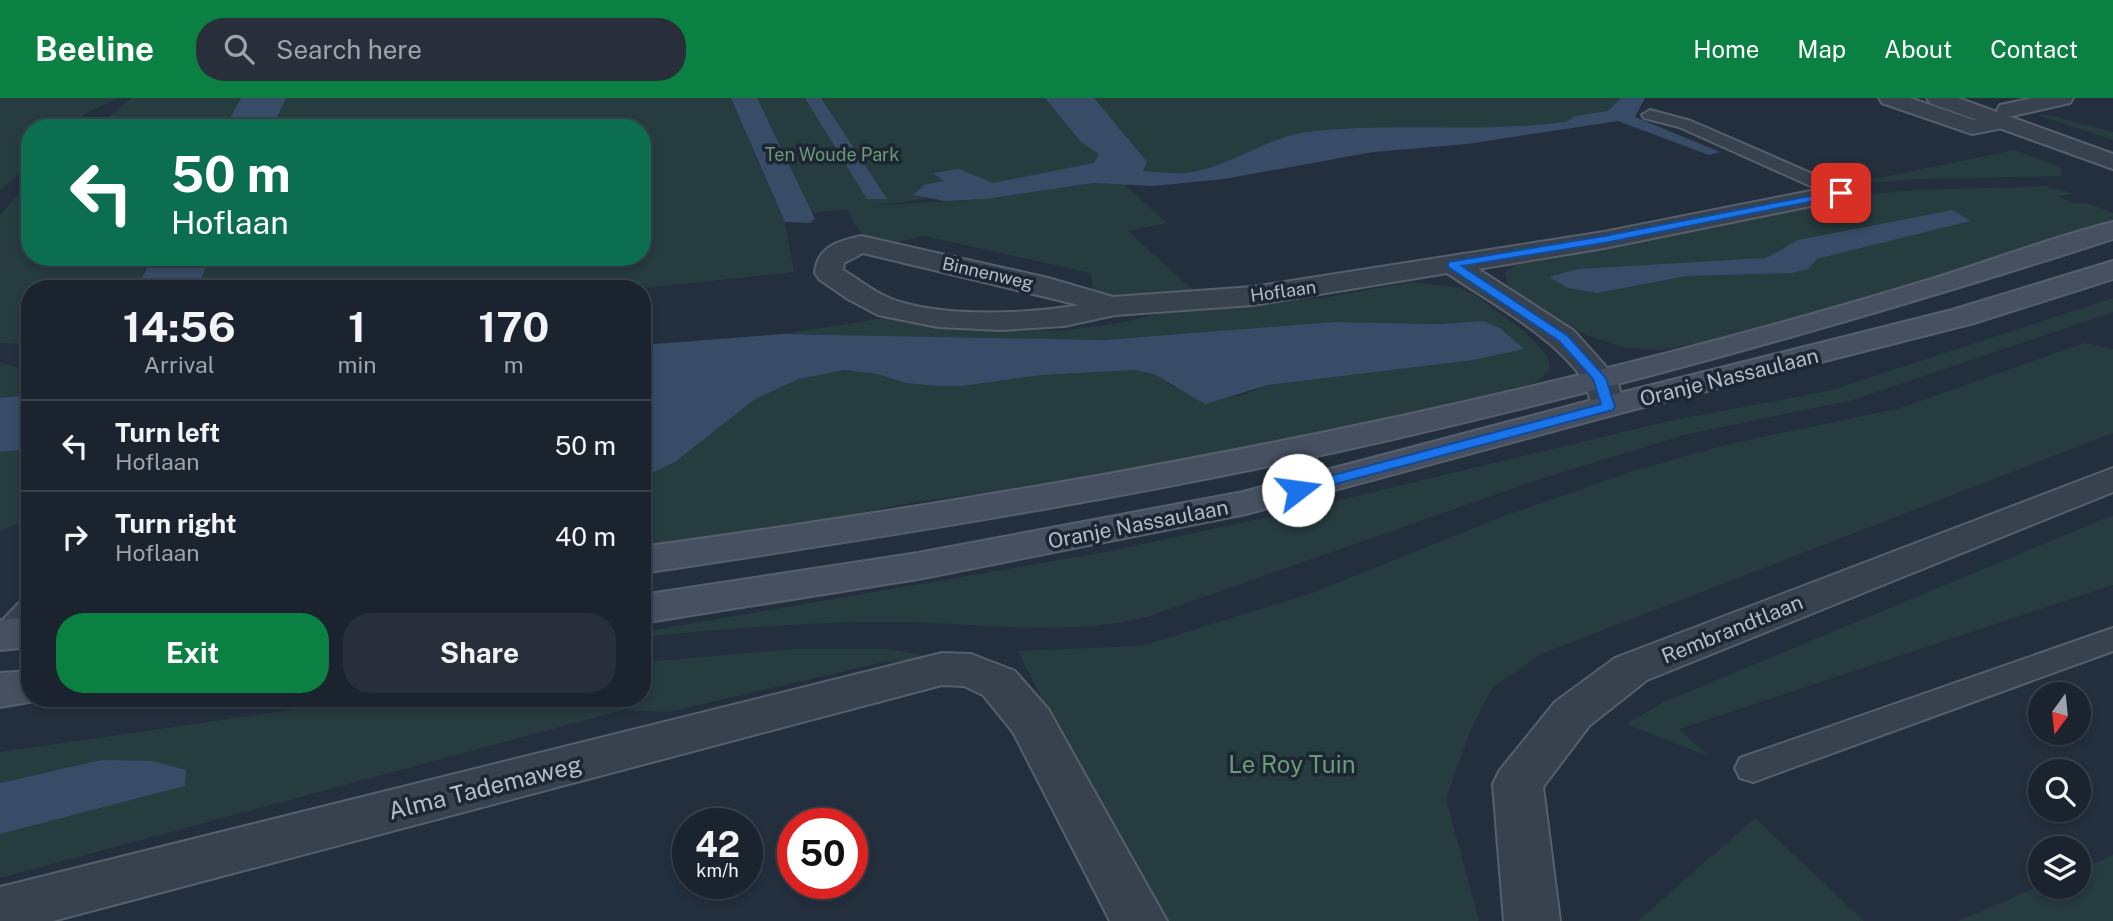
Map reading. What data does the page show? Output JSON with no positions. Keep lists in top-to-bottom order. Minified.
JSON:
{"streets":{"main road":["Oranje Nassaulaan"],"street":["Binnenweg","Hoflaan","Rembrandtlaan","Alma Tademaweg"]},"crossings":[["Binnenweg","Hoflaan"]],"parks":["Ten Woude Park","Le Roy Tuin"],"north":"bottom","page":{"header":"Beeline","search":"Search here","nav":["Home","Map","About","Contact"],"turn":["50 m","Hoflaan"],"eta":["14:56","Arrival","1","min","170","m"],"list":[{"name":"Turn left","note":"Hoflaan","value":"50 m"},{"name":"Turn right","note":"Hoflaan","value":"40 m"}],"buttons":["Exit","Share"],"speed":"42 km/h","limit":"50"}}
